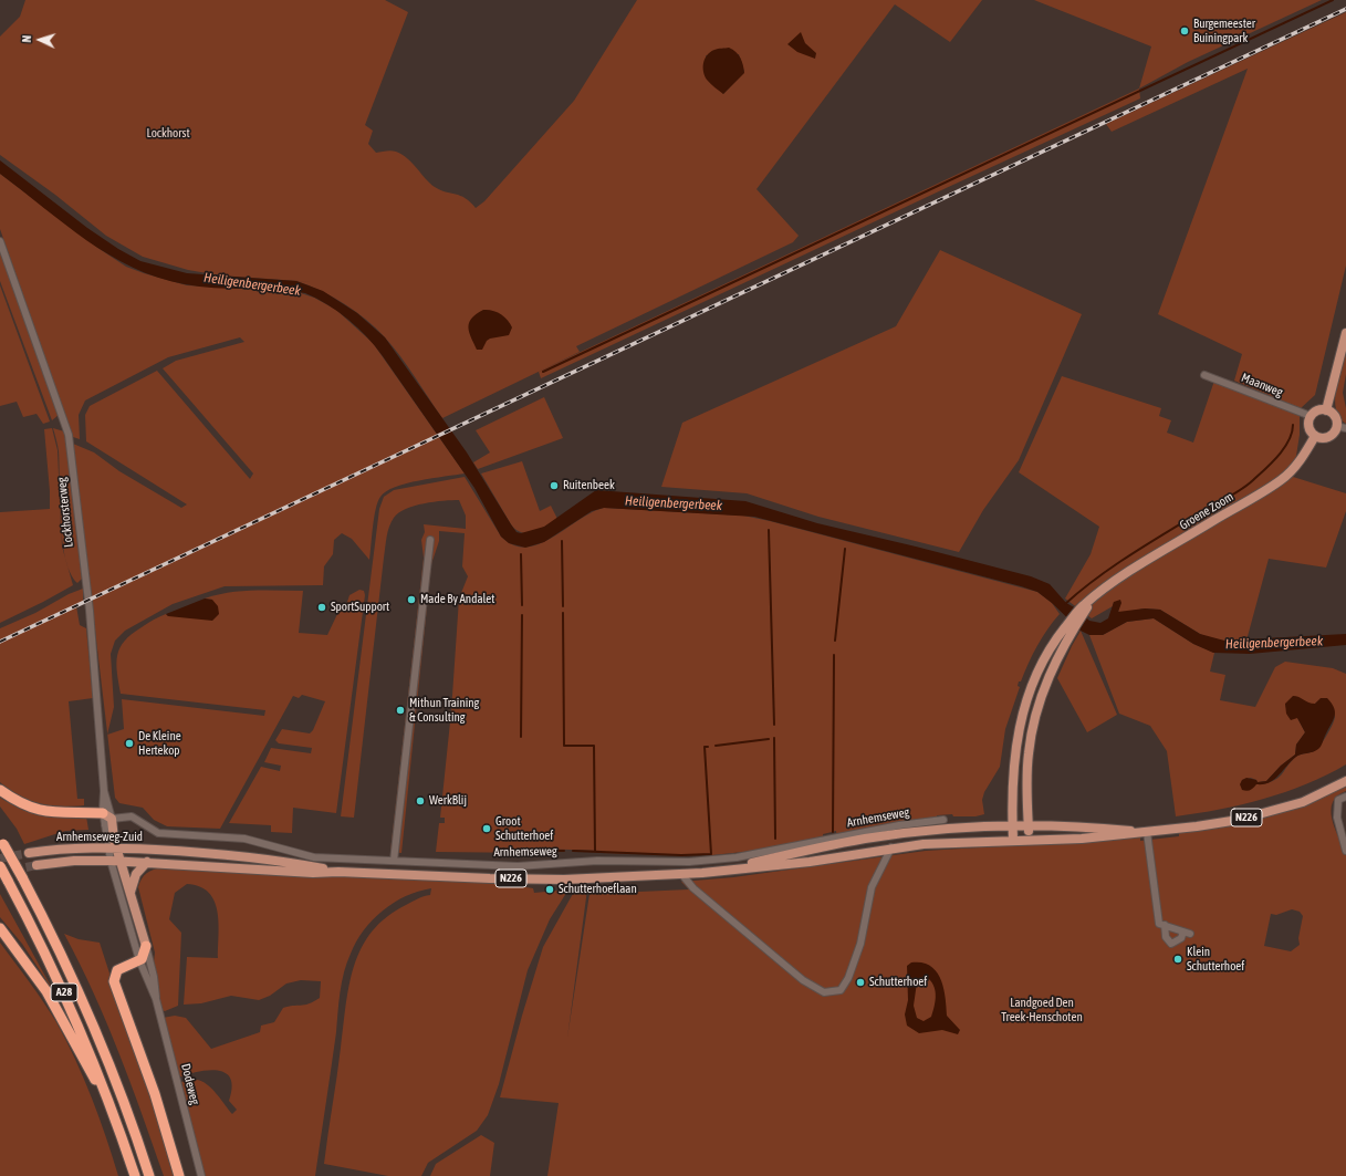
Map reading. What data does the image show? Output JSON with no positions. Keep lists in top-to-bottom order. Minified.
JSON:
{"streets":{"highway":["A28"],"main road":["Groene Zoom","Lockhorsterweg","Arnhemseweg","N226","Arnhemseweg-Zuid","Dodeweg"],"street":["Maanweg"]},"crossings":[["Maanweg","Groene Zoom"],["Groene Zoom","Arnhemseweg"],["Lockhorsterweg","Arnhemseweg"],["Lockhorsterweg","Arnhemseweg-Zuid"],["Lockhorsterweg","Dodeweg"],["Arnhemseweg","Arnhemseweg-Zuid"],["Arnhemseweg-Zuid","Dodeweg"]],"water":["Heiligenbergerbeek"],"parks":["Lockhorst","Landgoed Den Treek-Henschoten"],"places":["Burgemeester Buiningpark","Ruitenbeek","Made By Andalet","SportSupport","Mithun Training & Consulting","De Kleine Hertekop","WerkBlij","Groot Schutterhoef","Schutterhoeflaan","Klein Schutterhoef","Schutterhoef"],"north":"left"}
